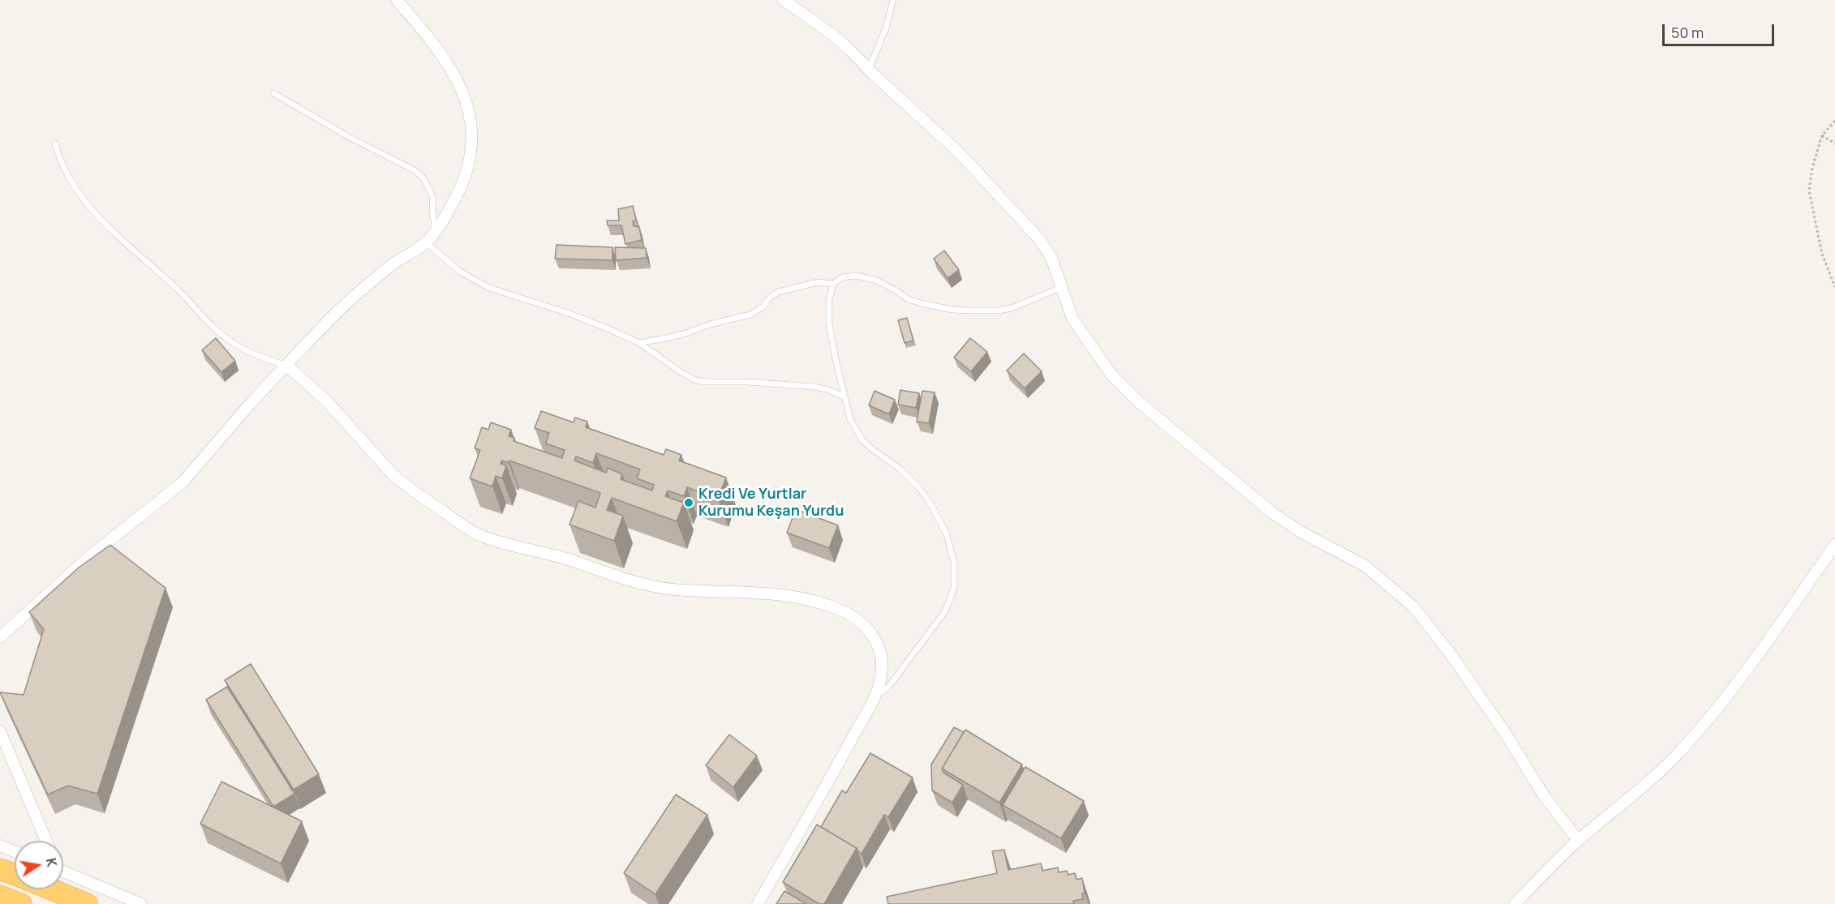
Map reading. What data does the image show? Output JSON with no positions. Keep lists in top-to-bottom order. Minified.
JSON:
{"places":["Kredi Ve Yurtlar Kurumu Keşan Yurdu"],"scale_bar":"50 m","north":"right"}
